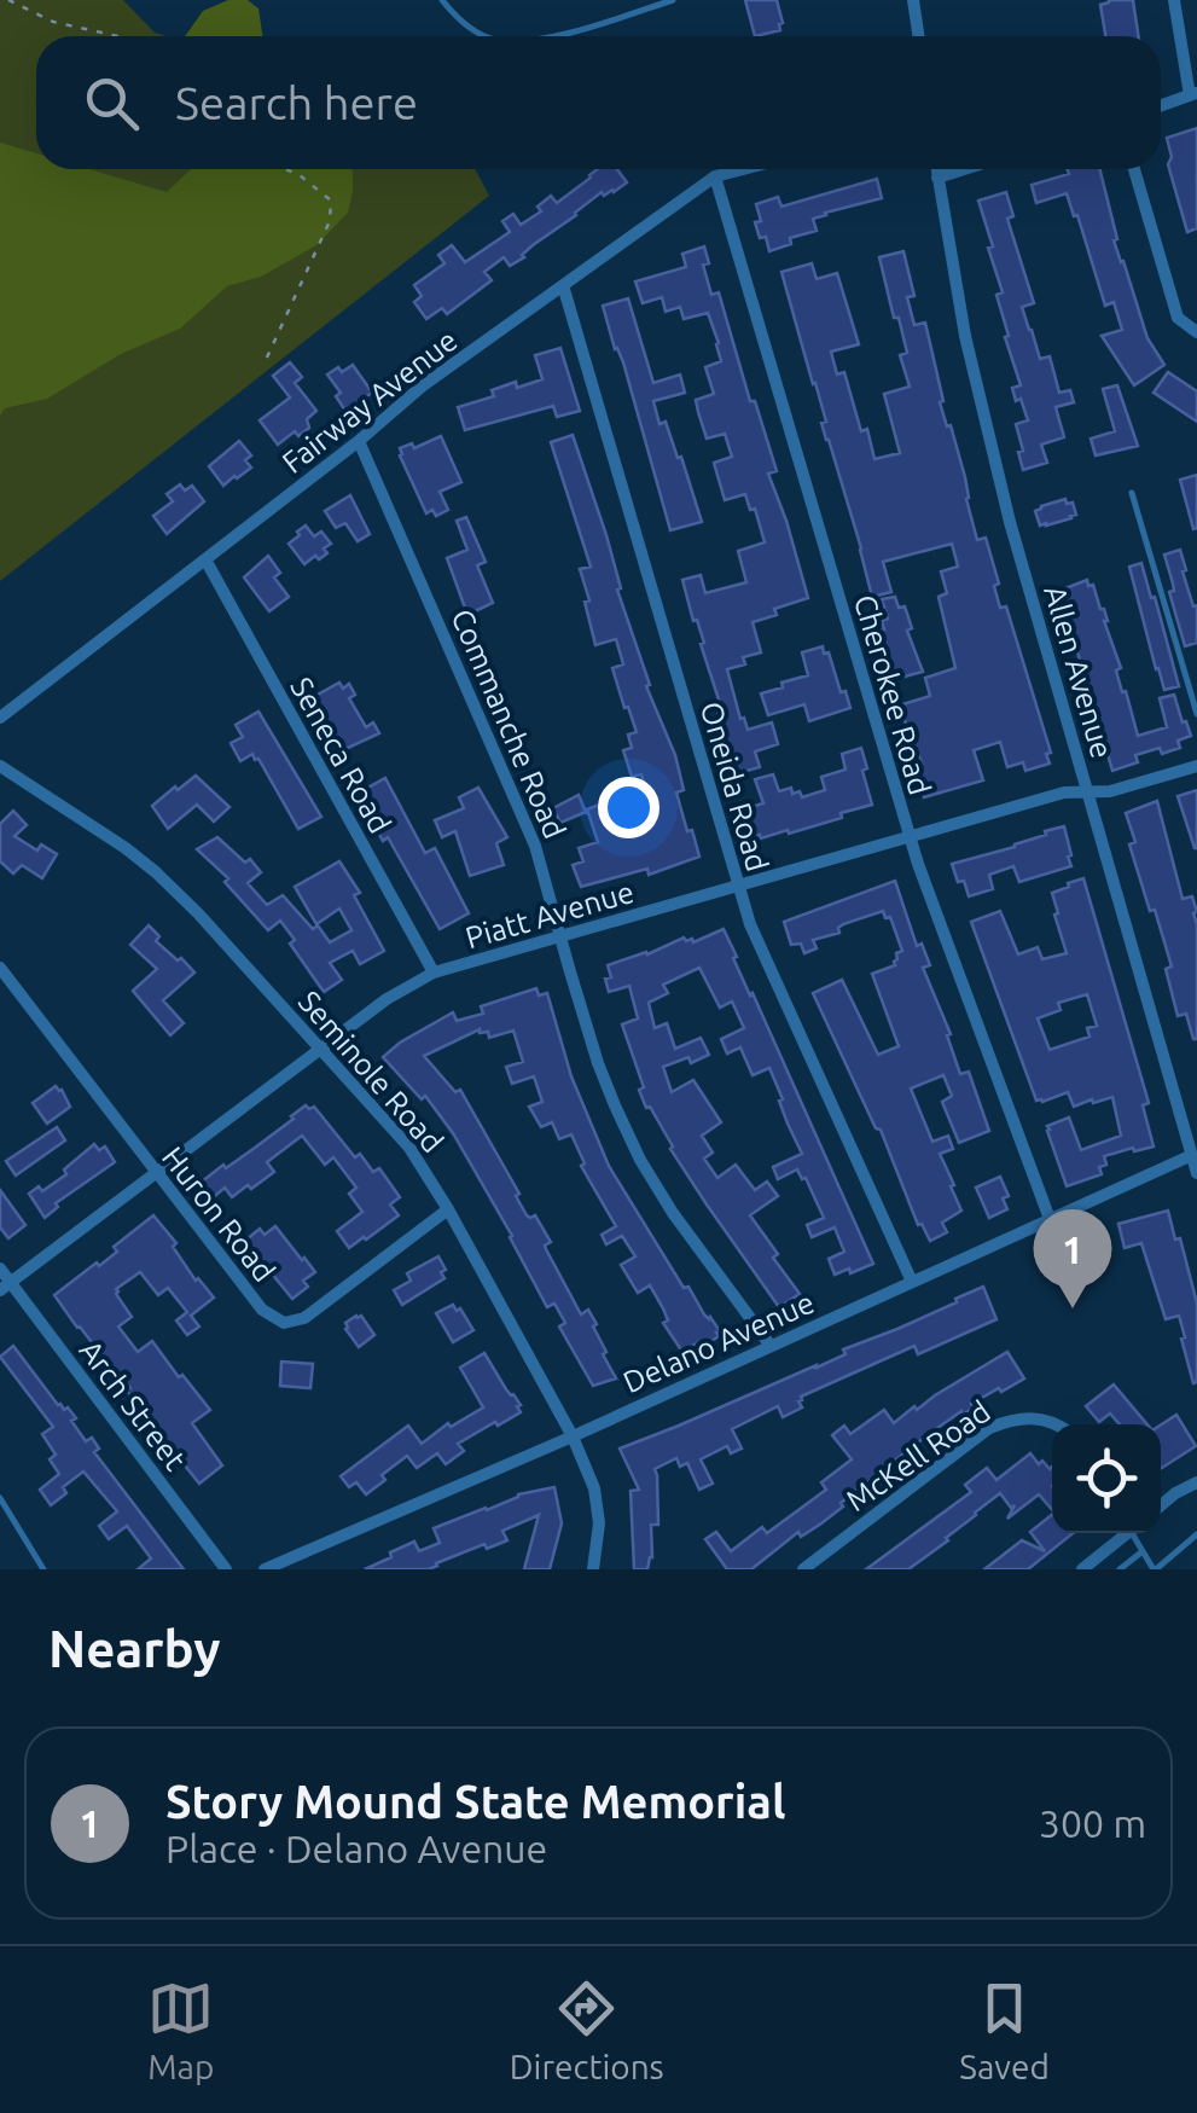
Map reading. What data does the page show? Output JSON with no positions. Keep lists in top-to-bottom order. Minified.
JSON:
{"streets":{"street":["Fairway Avenue","Allen Avenue","Cherokee Road","Commanche Road","Seneca Road","Oneida Road","Piatt Avenue","Seminole Road","Huron Road","Delano Avenue","Arch Street","McKell Road"]},"crossings":[["Fairway Avenue","Cherokee Road"],["Fairway Avenue","Commanche Road"],["Fairway Avenue","Seneca Road"],["Fairway Avenue","Oneida Road"],["Allen Avenue","Piatt Avenue"],["Allen Avenue","Delano Avenue"],["Cherokee Road","Piatt Avenue"],["Cherokee Road","Delano Avenue"],["Commanche Road","Piatt Avenue"],["Commanche Road","Delano Avenue"],["Seneca Road","Piatt Avenue"],["Oneida Road","Piatt Avenue"],["Oneida Road","Delano Avenue"],["Piatt Avenue","Seminole Road"],["Piatt Avenue","Huron Road"],["Piatt Avenue","Arch Street"],["Seminole Road","Huron Road"],["Seminole Road","Delano Avenue"]],"page":{"search":"Search here","pins":"1","heading":"Nearby","list":[{"mark":"1","name":"Story Mound State Memorial","note":"Place · Delano Avenue","value":"300 m"}],"nav":["Map","Directions","Saved"]}}
